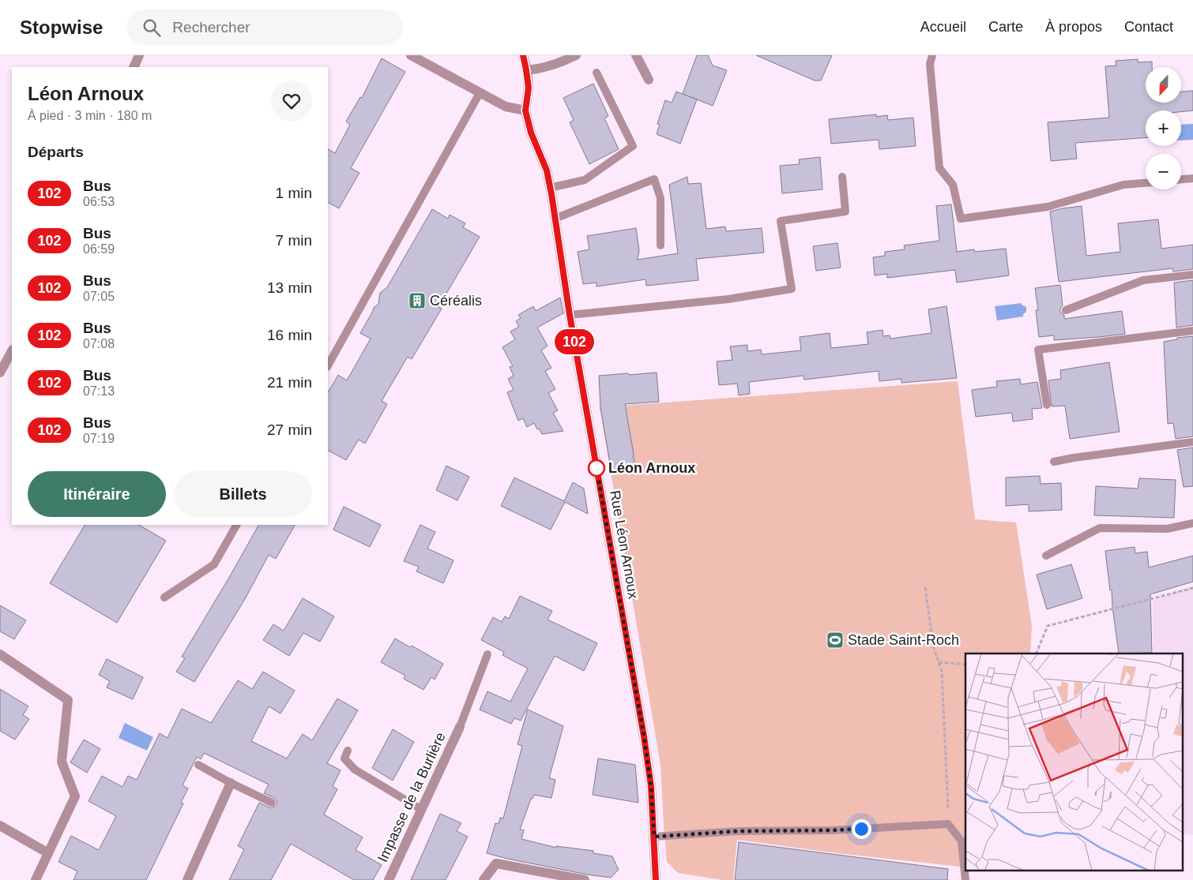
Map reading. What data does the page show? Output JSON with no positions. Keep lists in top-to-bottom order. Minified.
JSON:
{"streets":{"street":["Rue Léon Arnoux","Impasse de la Burlière"]},"places":{"building":["Céréalis"],"other":["Léon Arnoux"],"sports":["Stade Saint-Roch"]},"lines":["bus line 102"],"north":"bottom","page":{"header":"Stopwise","search":"Rechercher","nav":["Accueil","Carte","À propos","Contact"],"on_map":"102","map_buttons":["+","−"],"heading":[["Léon Arnoux","À pied · 3 min · 180 m"],"Départs"],"list":[{"mark":"102","name":"Bus","note":"06:53","value":"1 min"},{"mark":"102","name":"Bus","note":"06:59","value":"7 min"},{"mark":"102","name":"Bus","note":"07:05","value":"13 min"},{"mark":"102","name":"Bus","note":"07:08","value":"16 min"},{"mark":"102","name":"Bus","note":"07:13","value":"21 min"},{"mark":"102","name":"Bus","note":"07:19","value":"27 min"}],"buttons":["Itinéraire","Billets"]}}
